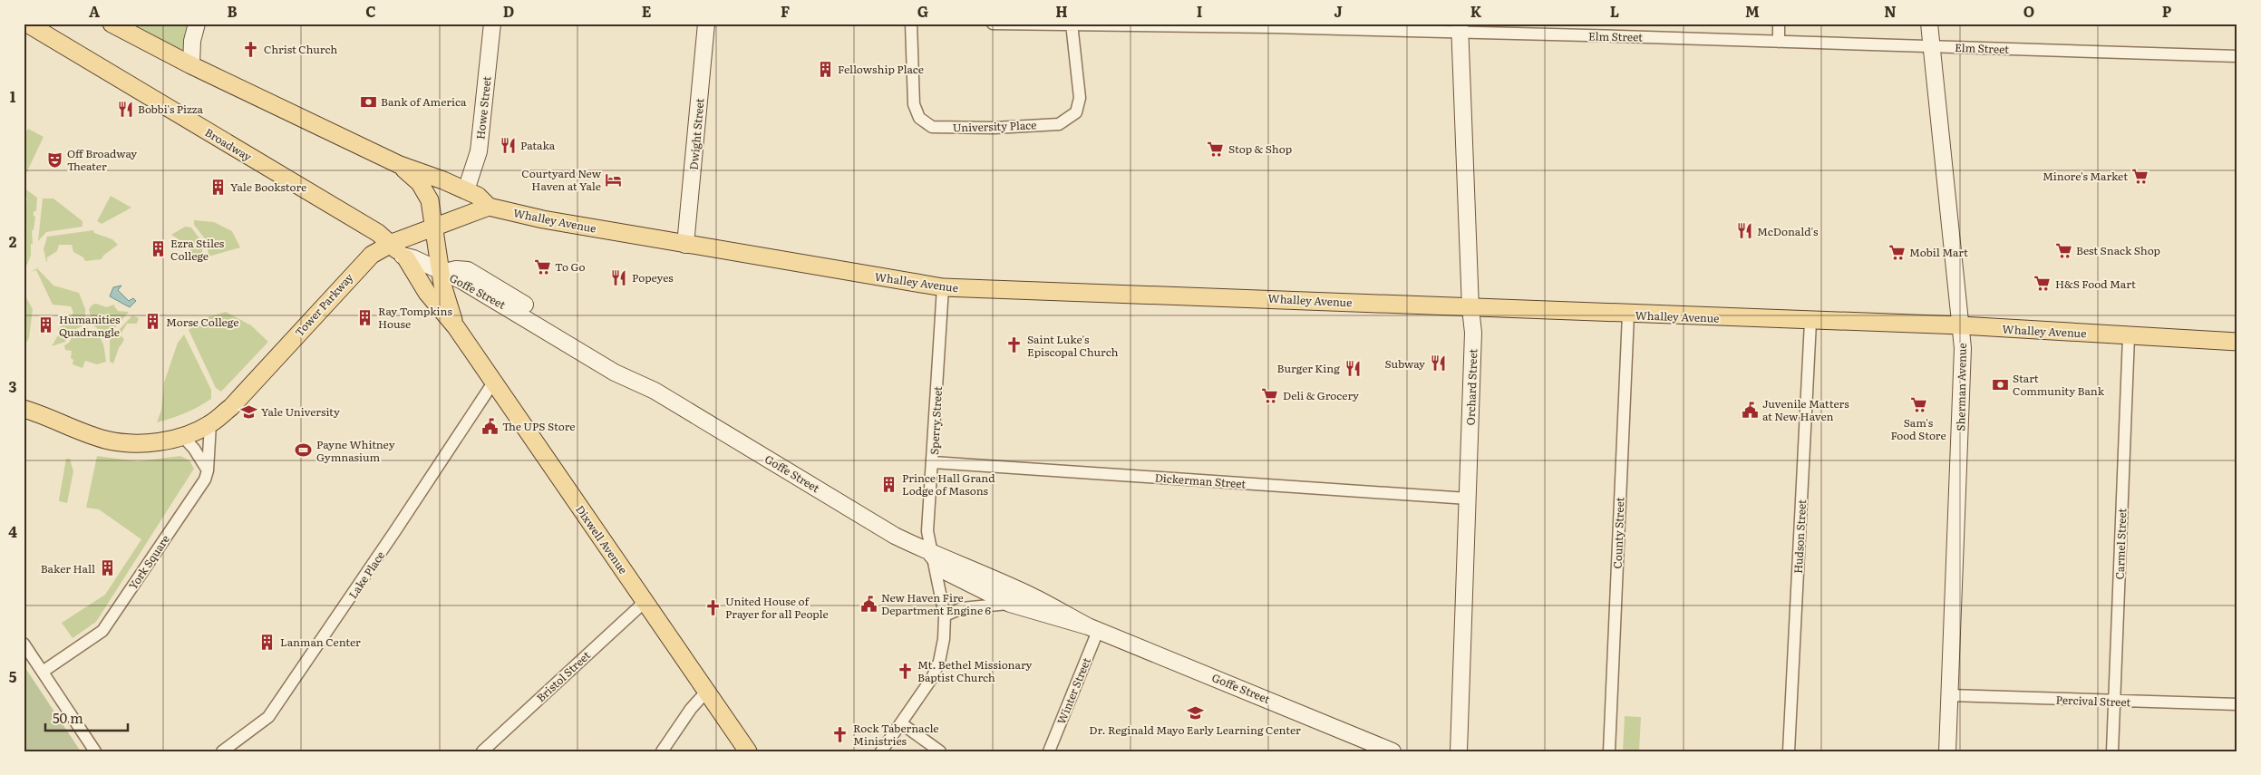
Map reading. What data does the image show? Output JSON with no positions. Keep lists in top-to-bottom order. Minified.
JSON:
{"streets":{"main road":["Howe Street","Dwight Street","Broadway","Whalley Avenue","Goffe Street","Tower Parkway","Orchard Street","Sherman Avenue","Dixwell Avenue"],"street":["Elm Street","University Place","Sperry Street","Dickerman Street","County Street","Hudson Street","Carmel Street","York Square","Lake Place","Bristol Street","Winter Street","Percival Street"]},"crossings":[["Elm Street","University Place"],["Elm Street","Orchard Street"],["Elm Street","Sherman Avenue"],["Howe Street","Whalley Avenue"],["Dwight Street","Whalley Avenue"],["Broadway","Goffe Street"],["Broadway","Tower Parkway"],["Broadway","Dixwell Avenue"],["Whalley Avenue","Tower Parkway"],["Whalley Avenue","Orchard Street"],["Whalley Avenue","Sherman Avenue"],["Whalley Avenue","Sperry Street"],["Whalley Avenue","County Street"],["Whalley Avenue","Hudson Street"],["Whalley Avenue","Dixwell Avenue"],["Whalley Avenue","Carmel Street"],["Goffe Street","Sperry Street"],["Goffe Street","Dixwell Avenue"],["Goffe Street","Winter Street"],["Tower Parkway","Dixwell Avenue"],["Tower Parkway","York Square"],["Orchard Street","Dickerman Street"],["Sherman Avenue","Percival Street"],["Sperry Street","Dickerman Street"],["Dixwell Avenue","Lake Place"],["Dixwell Avenue","Bristol Street"],["Carmel Street","Percival Street"]],"places":{"church":["Christ Church","Saint Luke's Episcopal Church","United House of Prayer for all People","Mt. Bethel Missionary Baptist Church","Rock Tabernacle Ministries"],"building":["Fellowship Place","Yale Bookstore","Ezra Stiles College","Ray Tompkins House","Morse College","Humanities Quadrangle","Prince Hall Grand Lodge of Masons","Baker Hall","Lanman Center"],"bank":["Bank of America","Start Community Bank"],"restaurant":["Bobbi's Pizza","Pataka","McDonald's","Popeyes","Subway","Burger King"],"supermarket":["Stop & Shop","Minore's Market","Best Snack Shop","Mobil Mart","To Go","H&S Food Mart","Deli & Grocery","Sam's Food Store"],"theatre":["Off Broadway Theater"],"hotel":["Courtyard New Haven at Yale"],"public building":["Juvenile Matters at New Haven","The UPS Store","New Haven Fire Department Engine 6"],"school or university":["Yale University","Dr. Reginald Mayo Early Learning Center"],"sports":["Payne Whitney Gymnasium"]},"scale_bar":"50 m","grid":{"columns":["A","B","C","D","E","F","G","H","I","J","K","L","M","N","O","P"],"rows":["1","2","3","4","5"]}}
